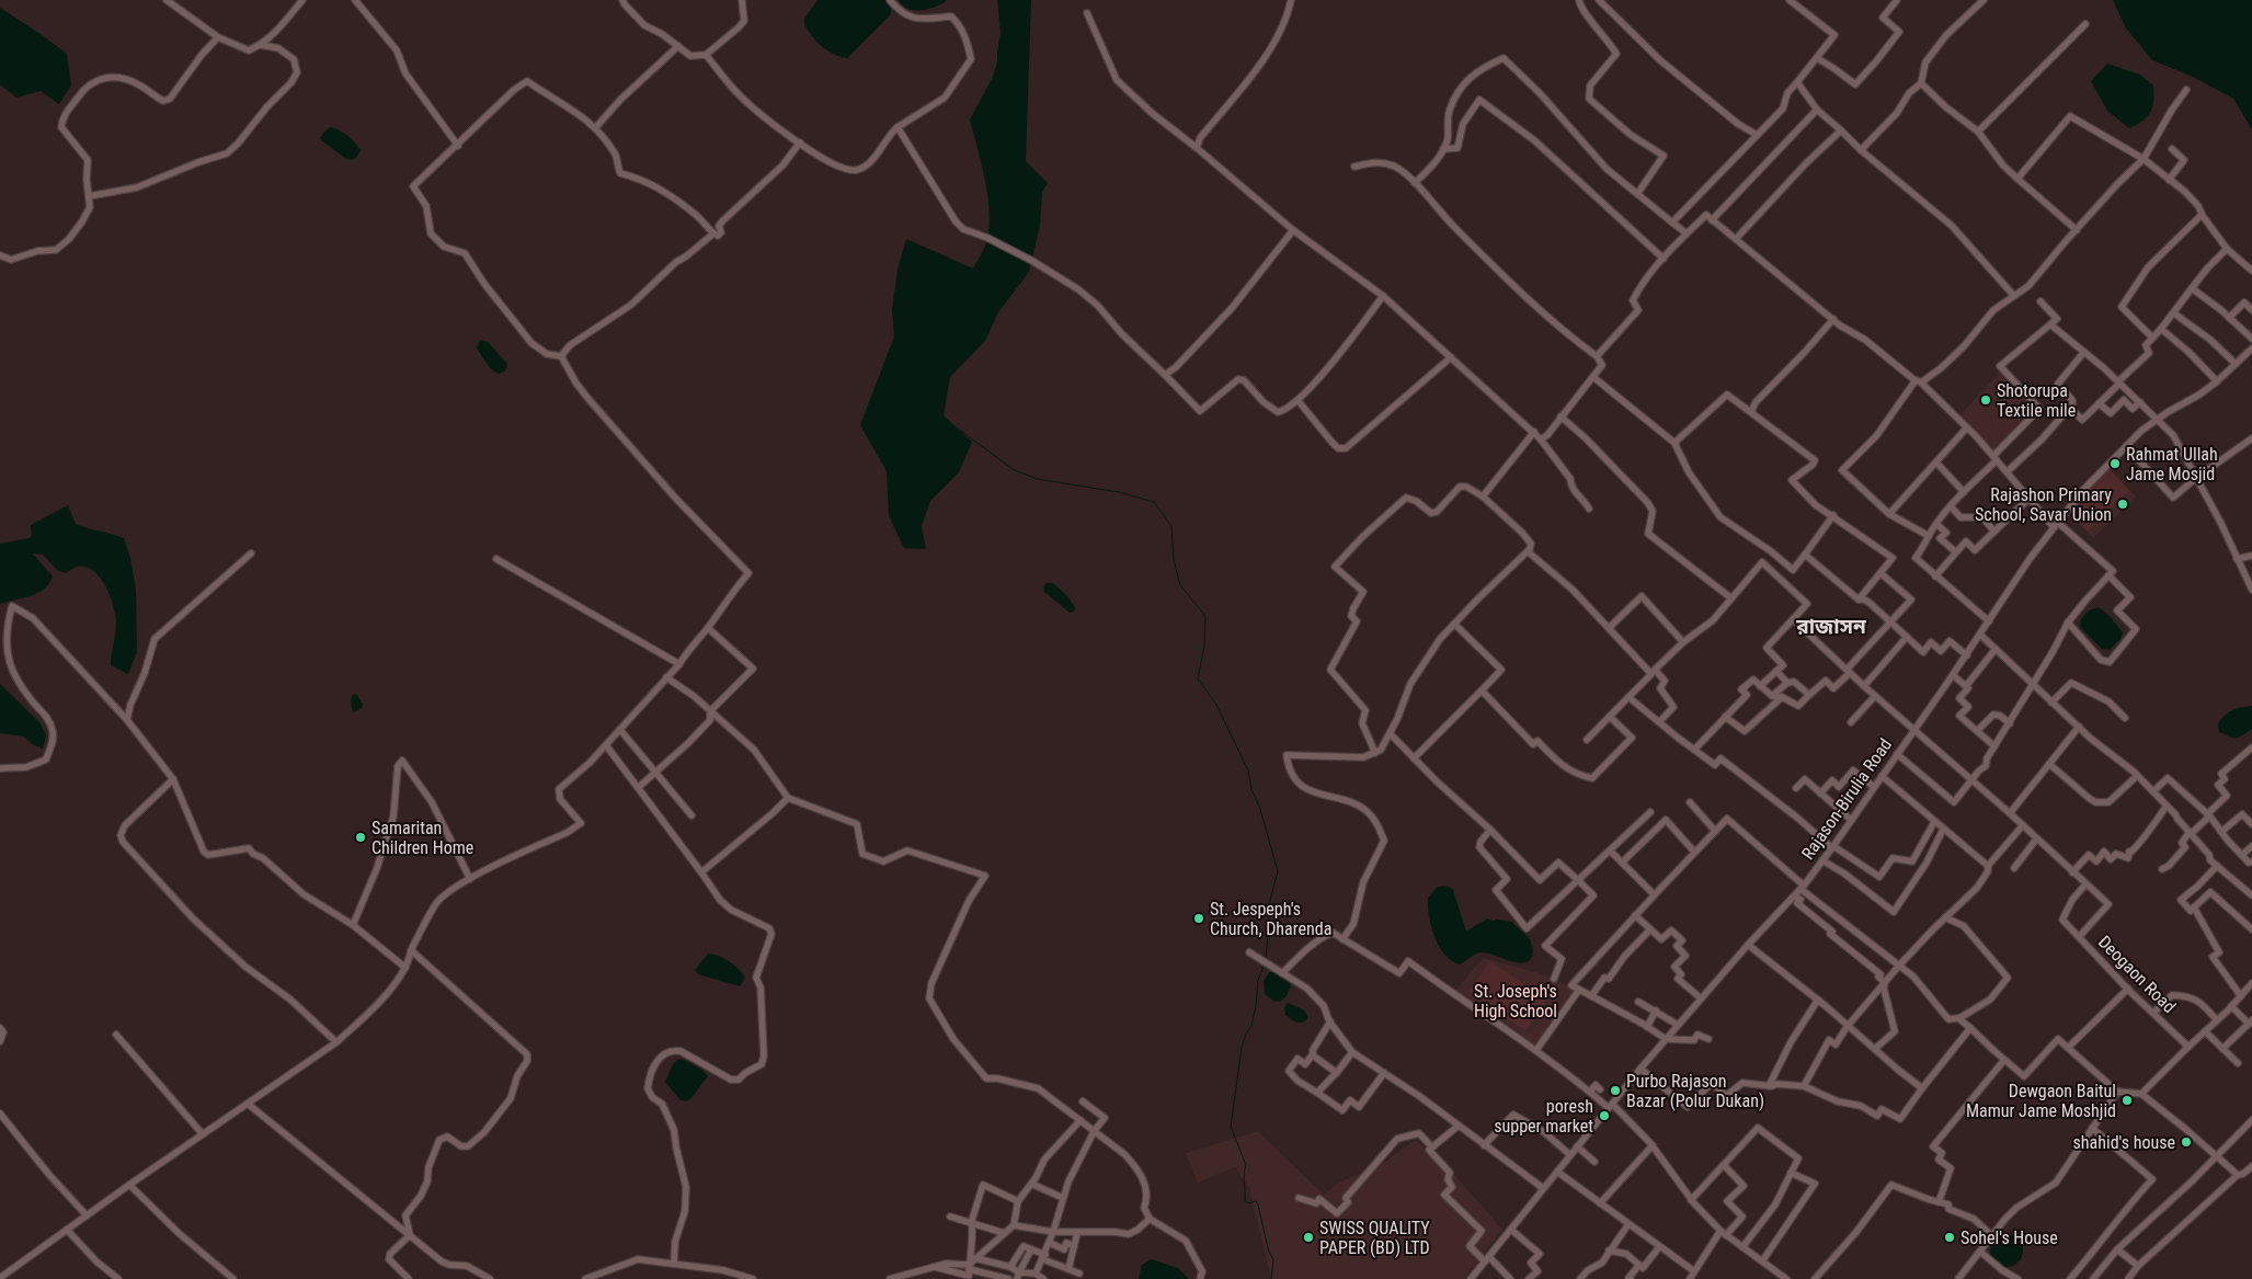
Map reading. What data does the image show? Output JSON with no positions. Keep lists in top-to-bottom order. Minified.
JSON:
{"streets":{"street":["Rajason-Birulia Road","Deogaon Road"]},"crossings":[["Rajason-Birulia Road","Deogaon Road"]],"districts":["রাজাসন"],"parks":["St. Joseph's High School"],"places":["Shotorupa Textile mile","Rahmat Ullah Jame Mosjid","Rajashon Primary School, Savar Union","Samaritan Children Home","St. Jespeph's Church, Dharenda","Purbo Rajason Bazar (Polur Dukan)","Dewgaon Baitul Mamur Jame Moshjid","poresh supper market","shahid's house","SWISS QUALITY PAPER (BD) LTD","Sohel's House"]}
